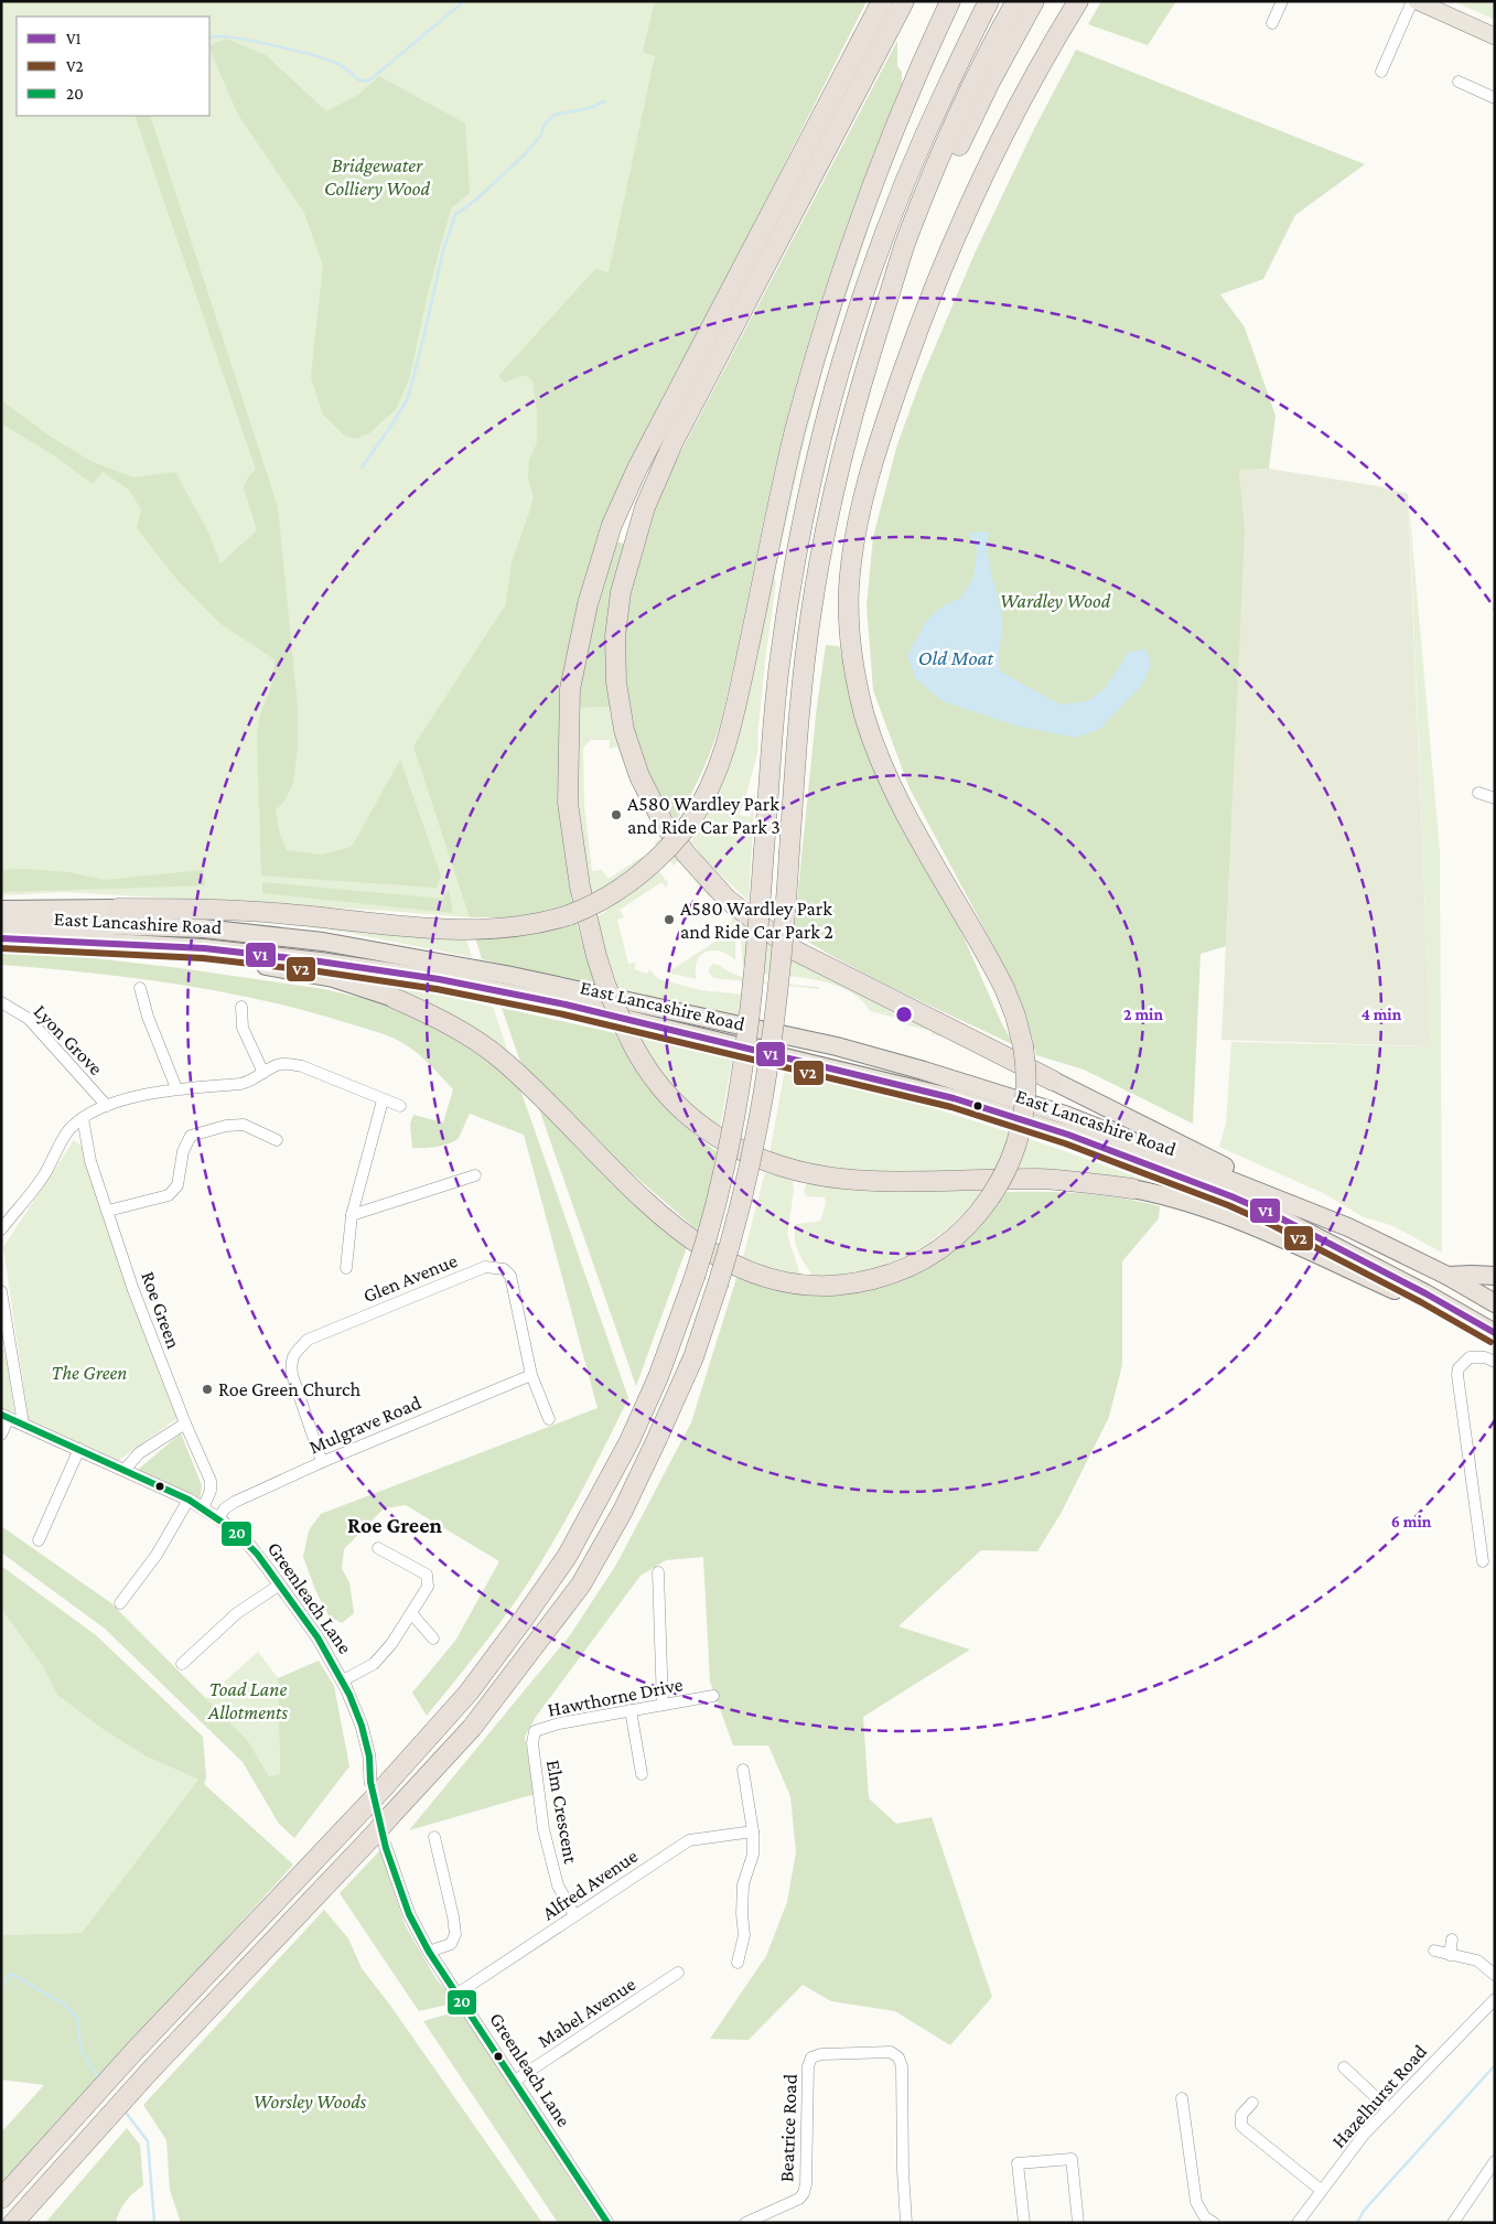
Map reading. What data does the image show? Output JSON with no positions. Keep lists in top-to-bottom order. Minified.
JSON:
{"streets":{"highway":["East Lancashire Road"],"street":["Lyon Grove","Glen Avenue","Roe Green","Mulgrave Road","Greenleach Lane","Hawthorne Drive","Elm Crescent","Alfred Avenue","Mabel Avenue","Hazelhurst Road","Beatrice Road"]},"crossings":[["Glen Avenue","Mulgrave Road"],["Roe Green","Greenleach Lane"],["Mulgrave Road","Greenleach Lane"],["Greenleach Lane","Alfred Avenue"],["Greenleach Lane","Mabel Avenue"],["Hawthorne Drive","Elm Crescent"],["Elm Crescent","Alfred Avenue"]],"districts":["Roe Green"],"water":["Old Moat"],"parks":["Bridgewater Colliery Wood","Wardley Wood","The Green","Toad Lane Allotments","Worsley Woods"],"places":["A580 Wardley Park and Ride Car Park 3","A580 Wardley Park and Ride Car Park 2","Roe Green Church"],"lines":["transit line V1","transit line V2","transit line 20"],"legend":["V1","V2","20"],"rings":["2 min","4 min","6 min"]}
